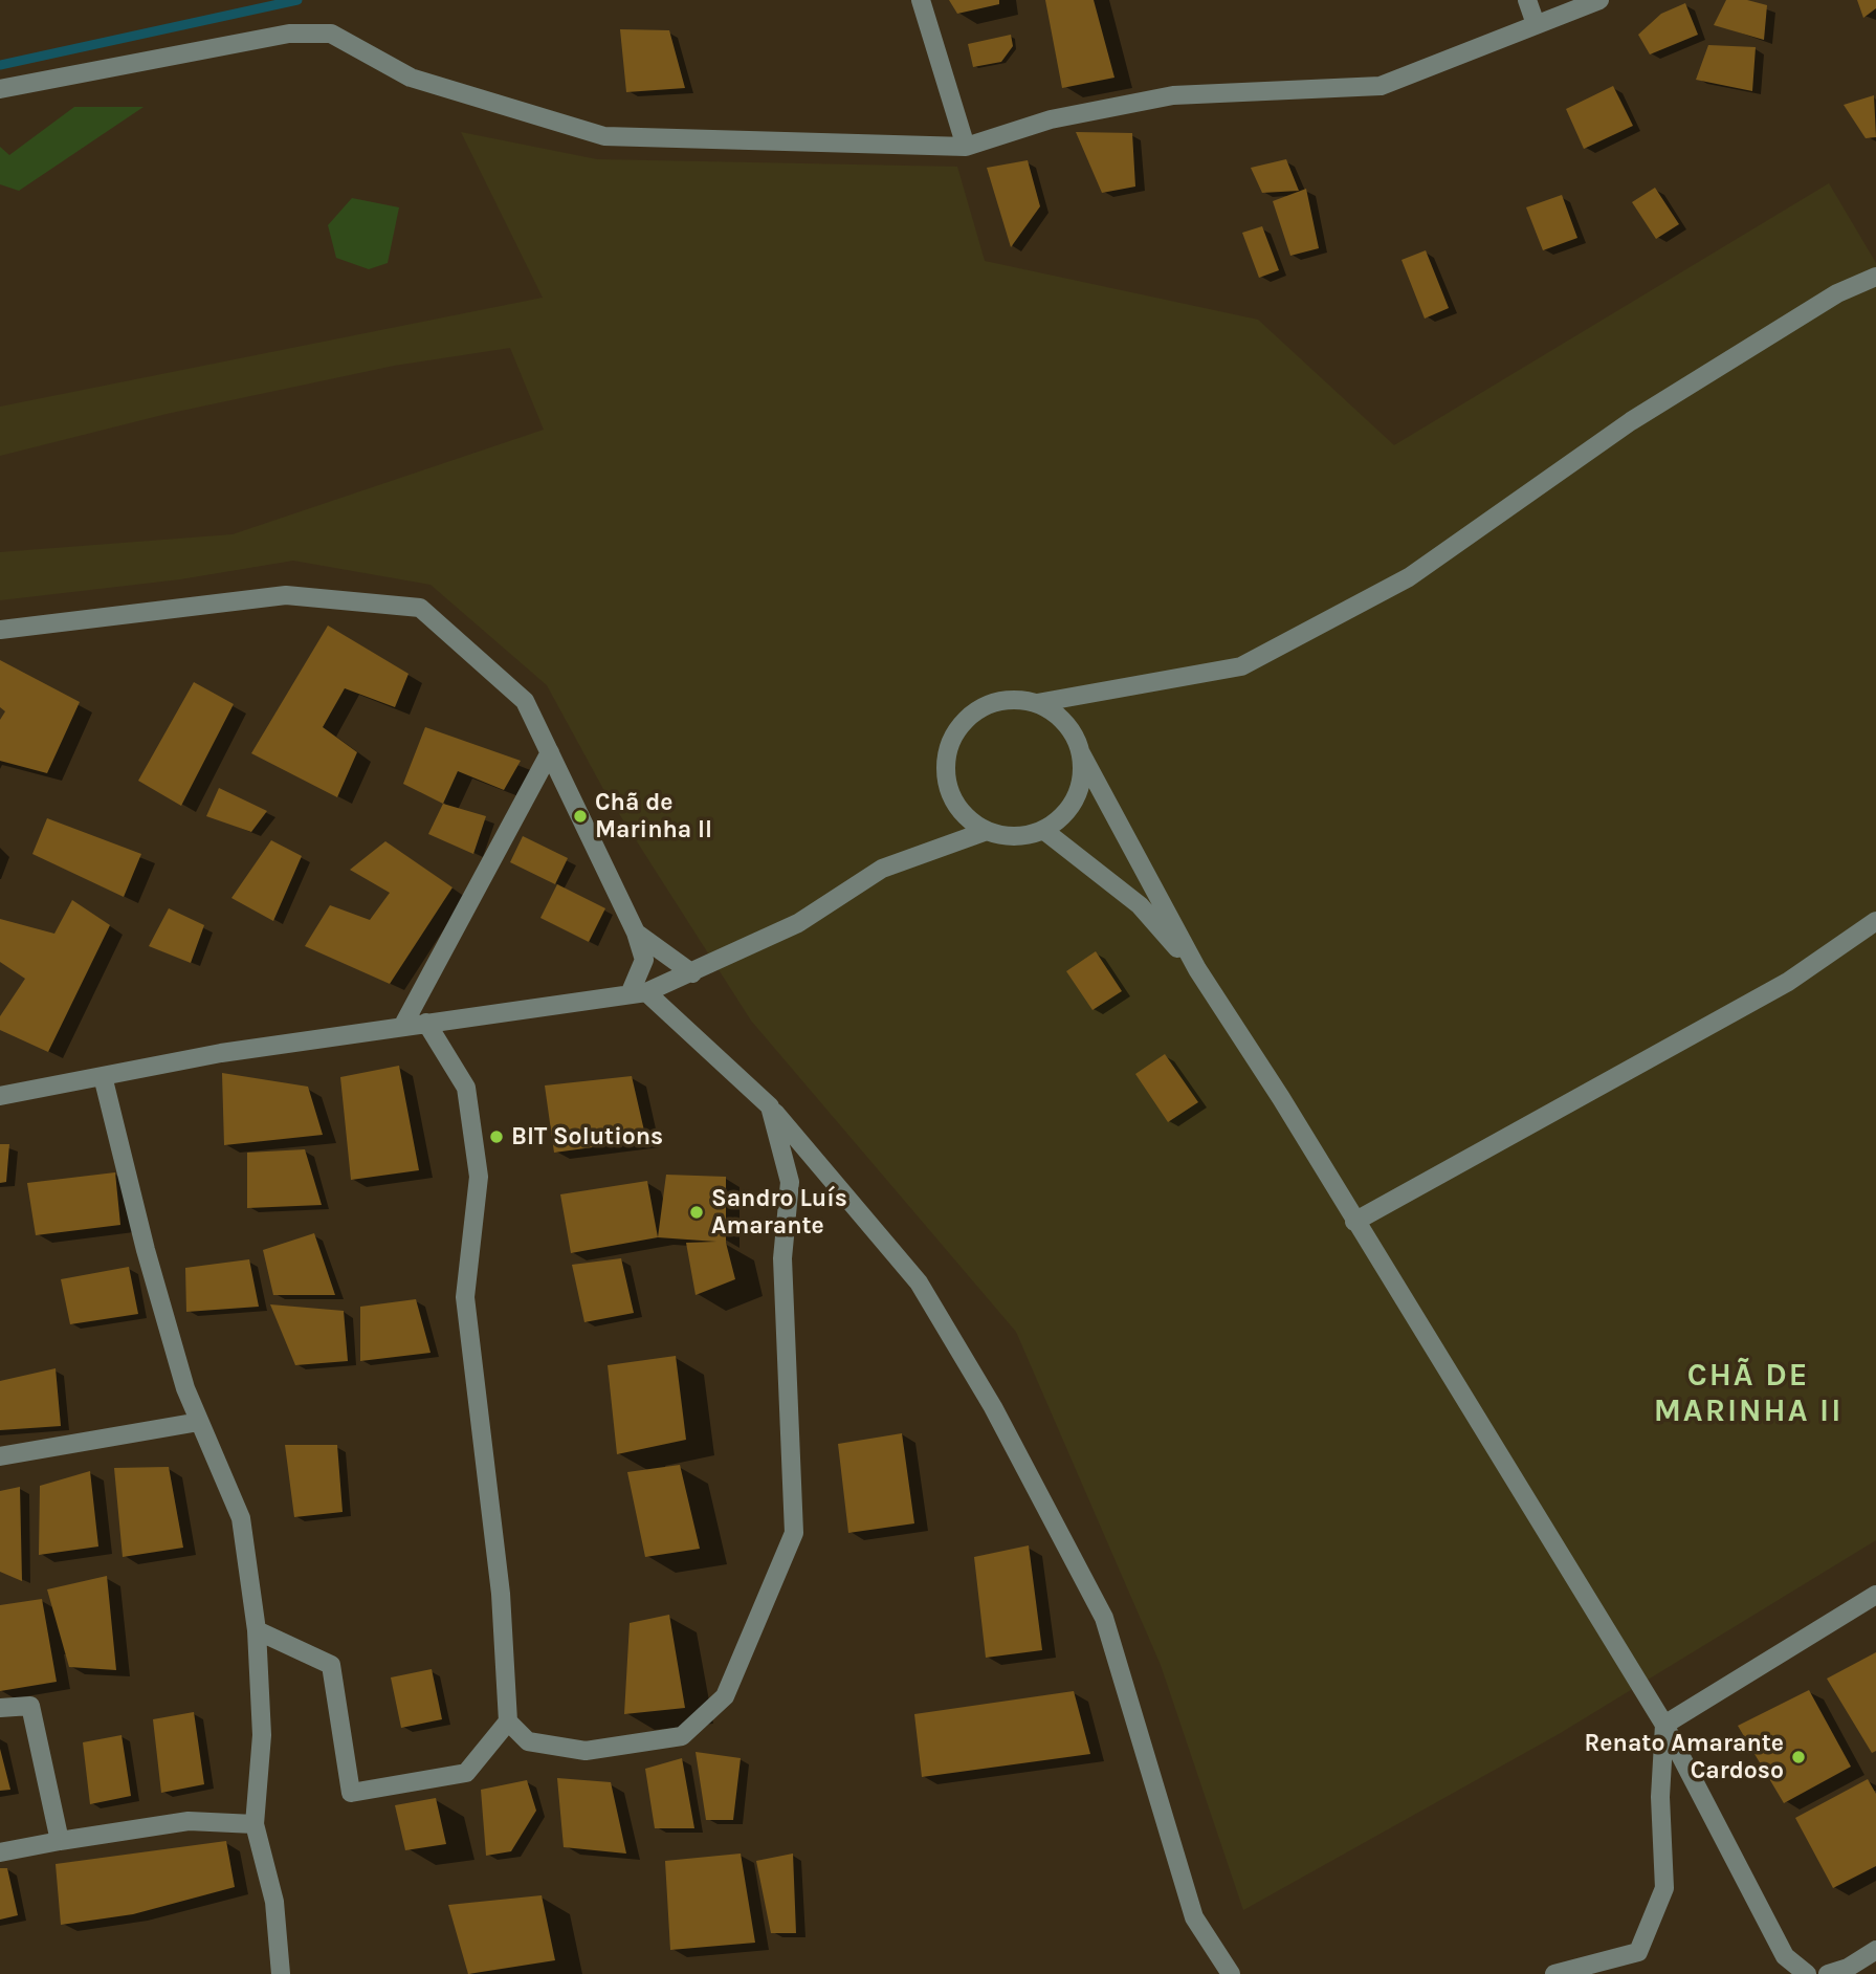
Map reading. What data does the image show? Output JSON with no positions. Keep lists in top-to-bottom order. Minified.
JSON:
{"districts":["CHÃ DE MARINHA II"],"places":["Chã de Marinha II","BIT Solutions","Sandro Luís Amarante","Renato Amarante Cardoso"]}
